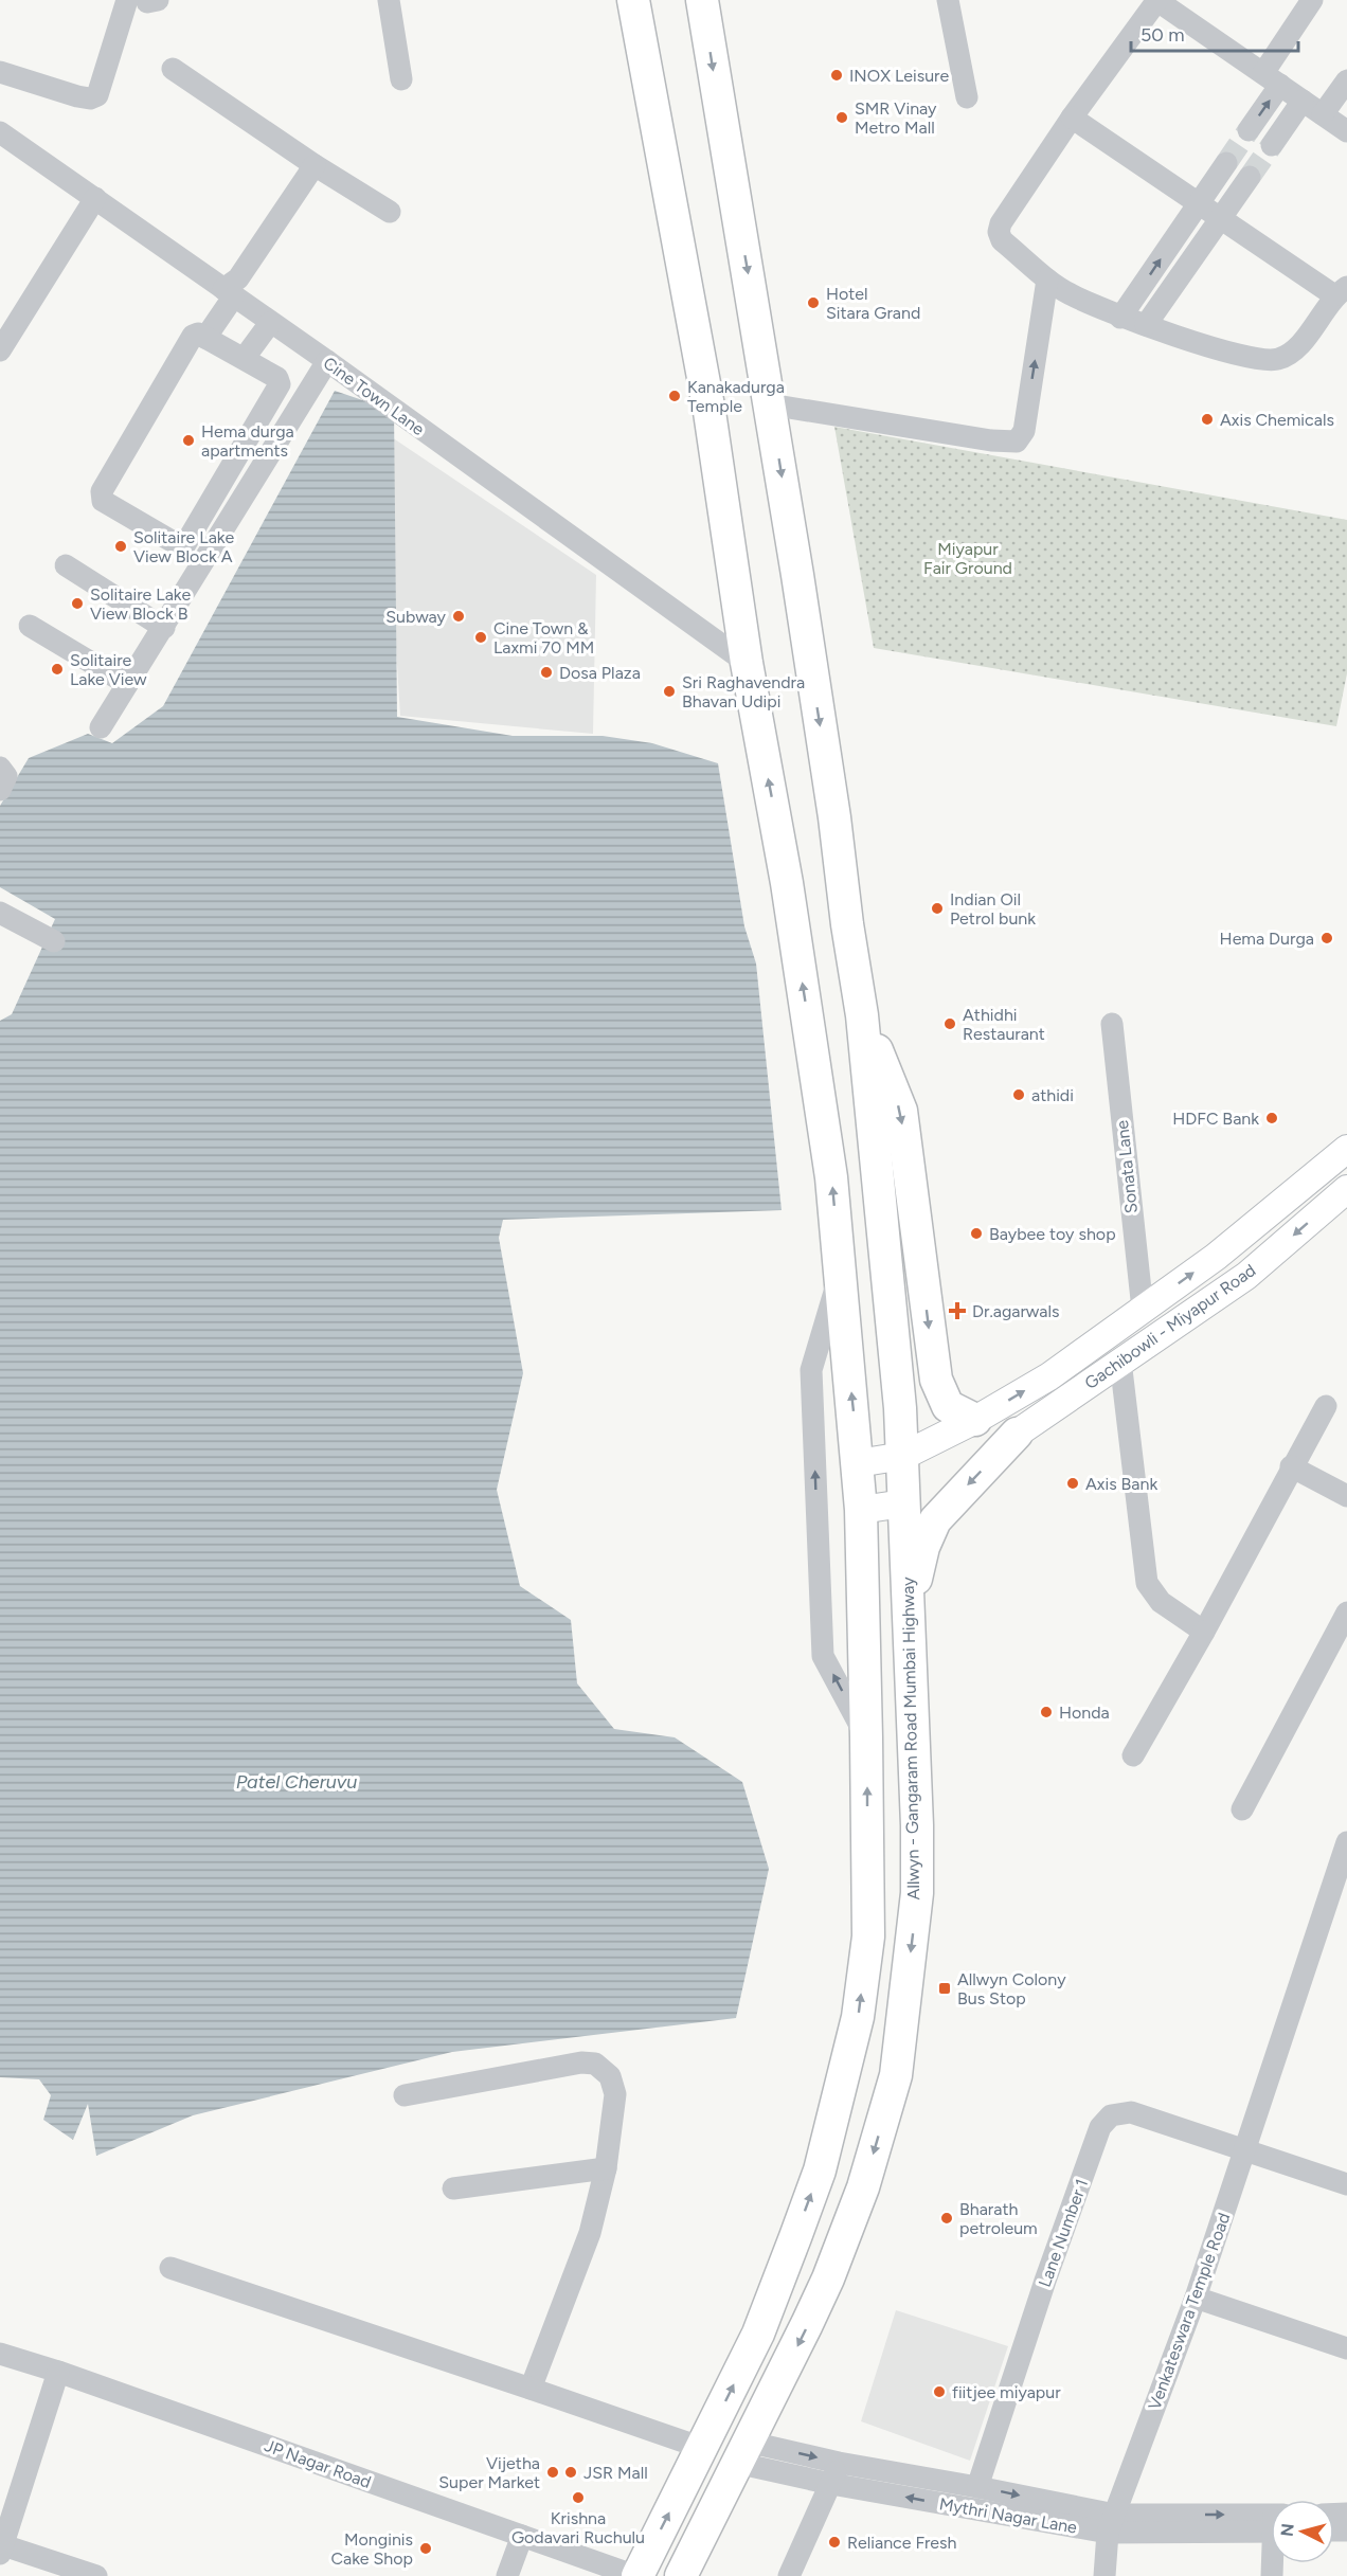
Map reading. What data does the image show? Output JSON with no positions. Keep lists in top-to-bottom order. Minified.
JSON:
{"streets":{"highway":["Allwyn - Gangaram Road Mumbai Highway"],"main road":["Gachibowli - Miyapur Road"],"street":["Cine Town Lane","Sonata Lane","Lane Number 1","Venkateswara Temple Road","JP Nagar Road","Mythri Nagar Lane"]},"crossings":[["Allwyn - Gangaram Road Mumbai Highway","Mythri Nagar Lane"],["Lane Number 1","Venkateswara Temple Road"],["Lane Number 1","Mythri Nagar Lane"],["Venkateswara Temple Road","Mythri Nagar Lane"]],"water":["Patel Cheruvu"],"parks":["Miyapur Fair Ground"],"places":{"other":["INOX Leisure","SMR Vinay Metro Mall","Hotel Sitara Grand","Kanakadurga Temple","Axis Chemicals","Hema durga apartments","Solitaire Lake View Block A","Solitaire Lake View Block B","Subway","Cine Town & Laxmi 70 MM","Solitaire Lake View","Dosa Plaza","Sri Raghavendra Bhavan Udipi","Indian Oil Petrol bunk","Hema Durga","Athidhi Restaurant","athidi","HDFC Bank","Baybee toy shop","Axis Bank","Honda","Bharath petroleum","fiitjee miyapur","Vijetha Super Market","JSR Mall","Krishna Godavari Ruchulu","Reliance Fresh","Monginis Cake Shop"],"health":["Dr.agarwals"],"transit":["Allwyn Colony Bus Stop"]},"scale_bar":"50 m","north":"left"}
